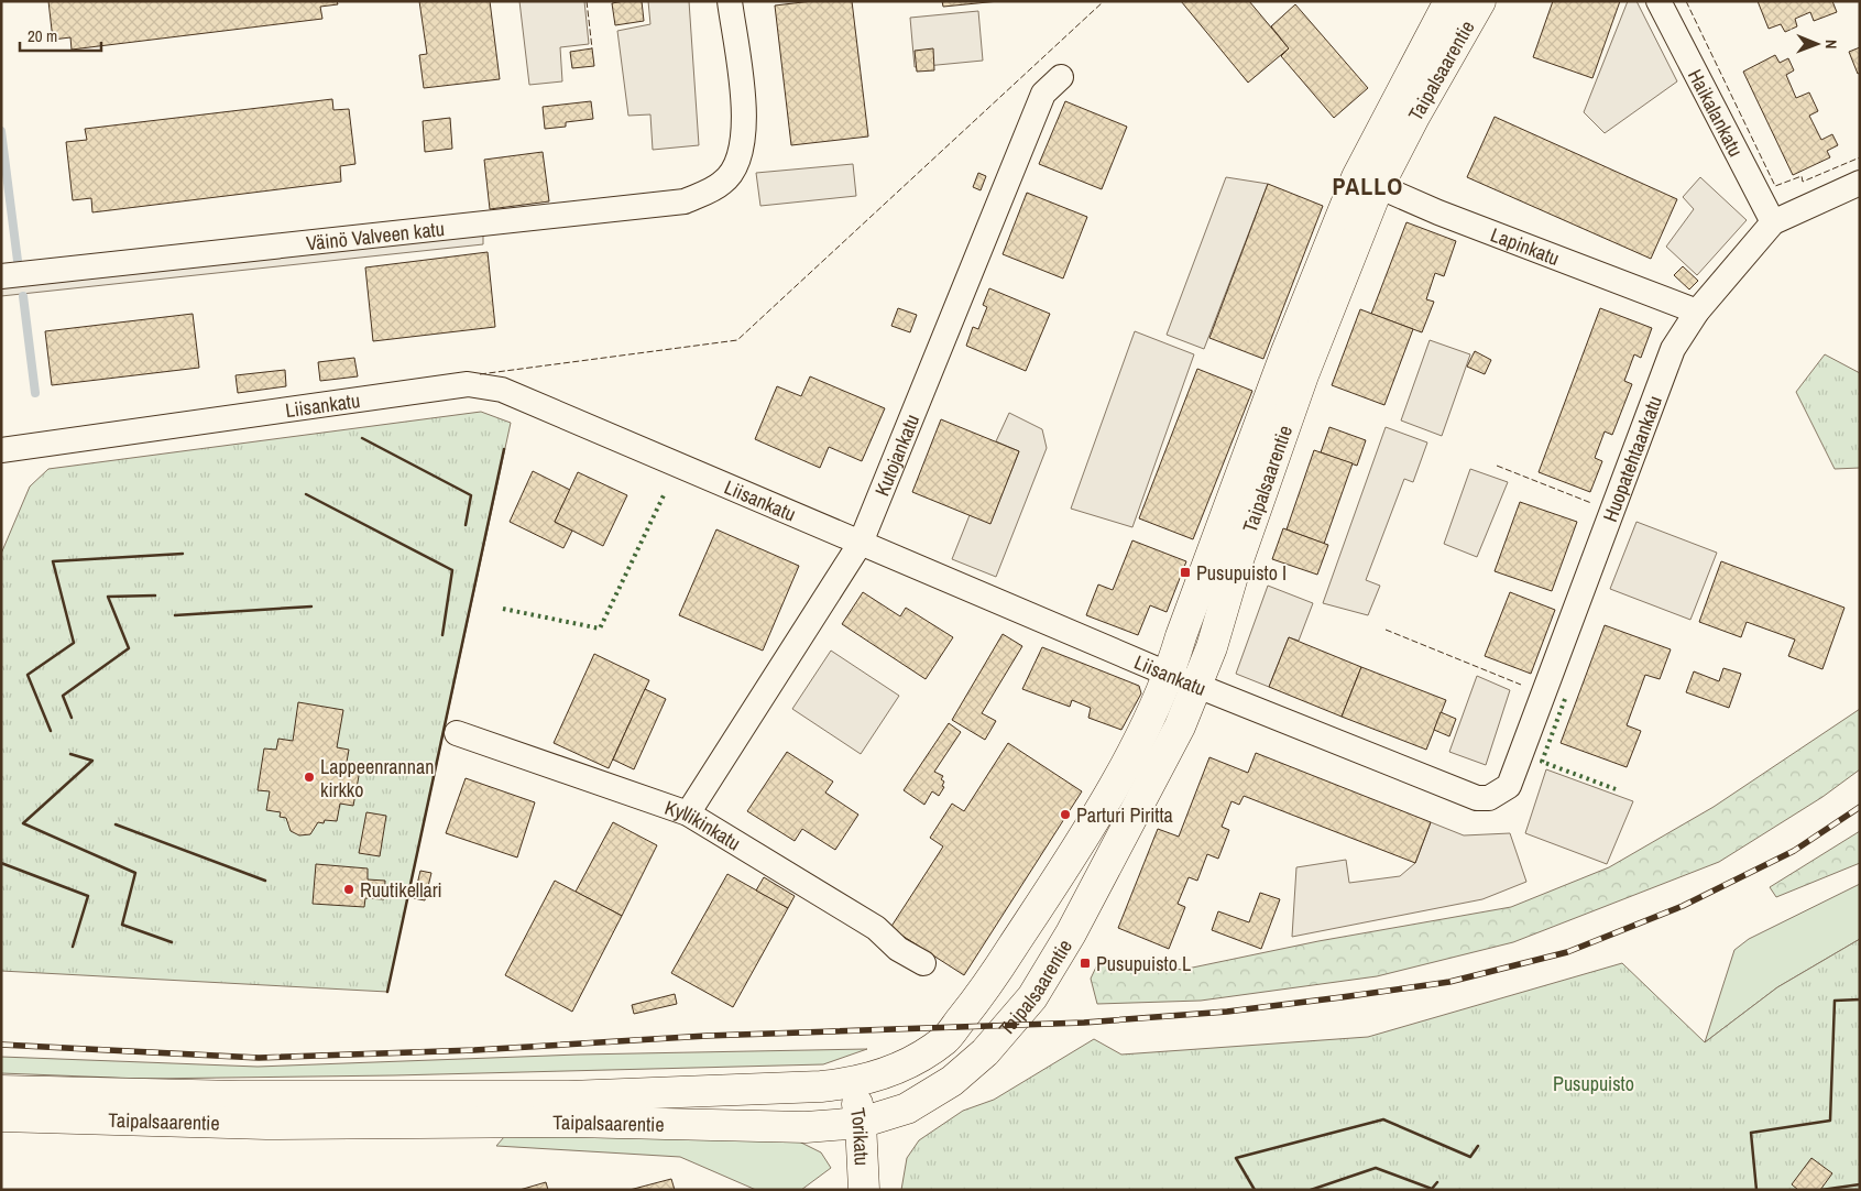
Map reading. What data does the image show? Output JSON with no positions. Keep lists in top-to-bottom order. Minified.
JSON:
{"streets":{"main road":["Taipalsaarentie","Torikatu"],"street":["Haikalankatu","Väinö Valveen katu","Lapinkatu","Liisankatu","Kutojankatu","Huopatehtaankatu","Kyllikinkatu"]},"crossings":[["Taipalsaarentie","Lapinkatu"],["Taipalsaarentie","Liisankatu"],["Taipalsaarentie","Torikatu"],["Haikalankatu","Huopatehtaankatu"],["Lapinkatu","Huopatehtaankatu"],["Liisankatu","Kutojankatu"],["Liisankatu","Huopatehtaankatu"],["Kutojankatu","Kyllikinkatu"]],"districts":["PALLO"],"parks":["Pusupuisto"],"places":{"transit":["Pusupuisto I","Pusupuisto L"],"other":["Lappeenrannan kirkko","Parturi Piritta","Ruutikellari"]},"scale_bar":"20 m","north":"right"}
